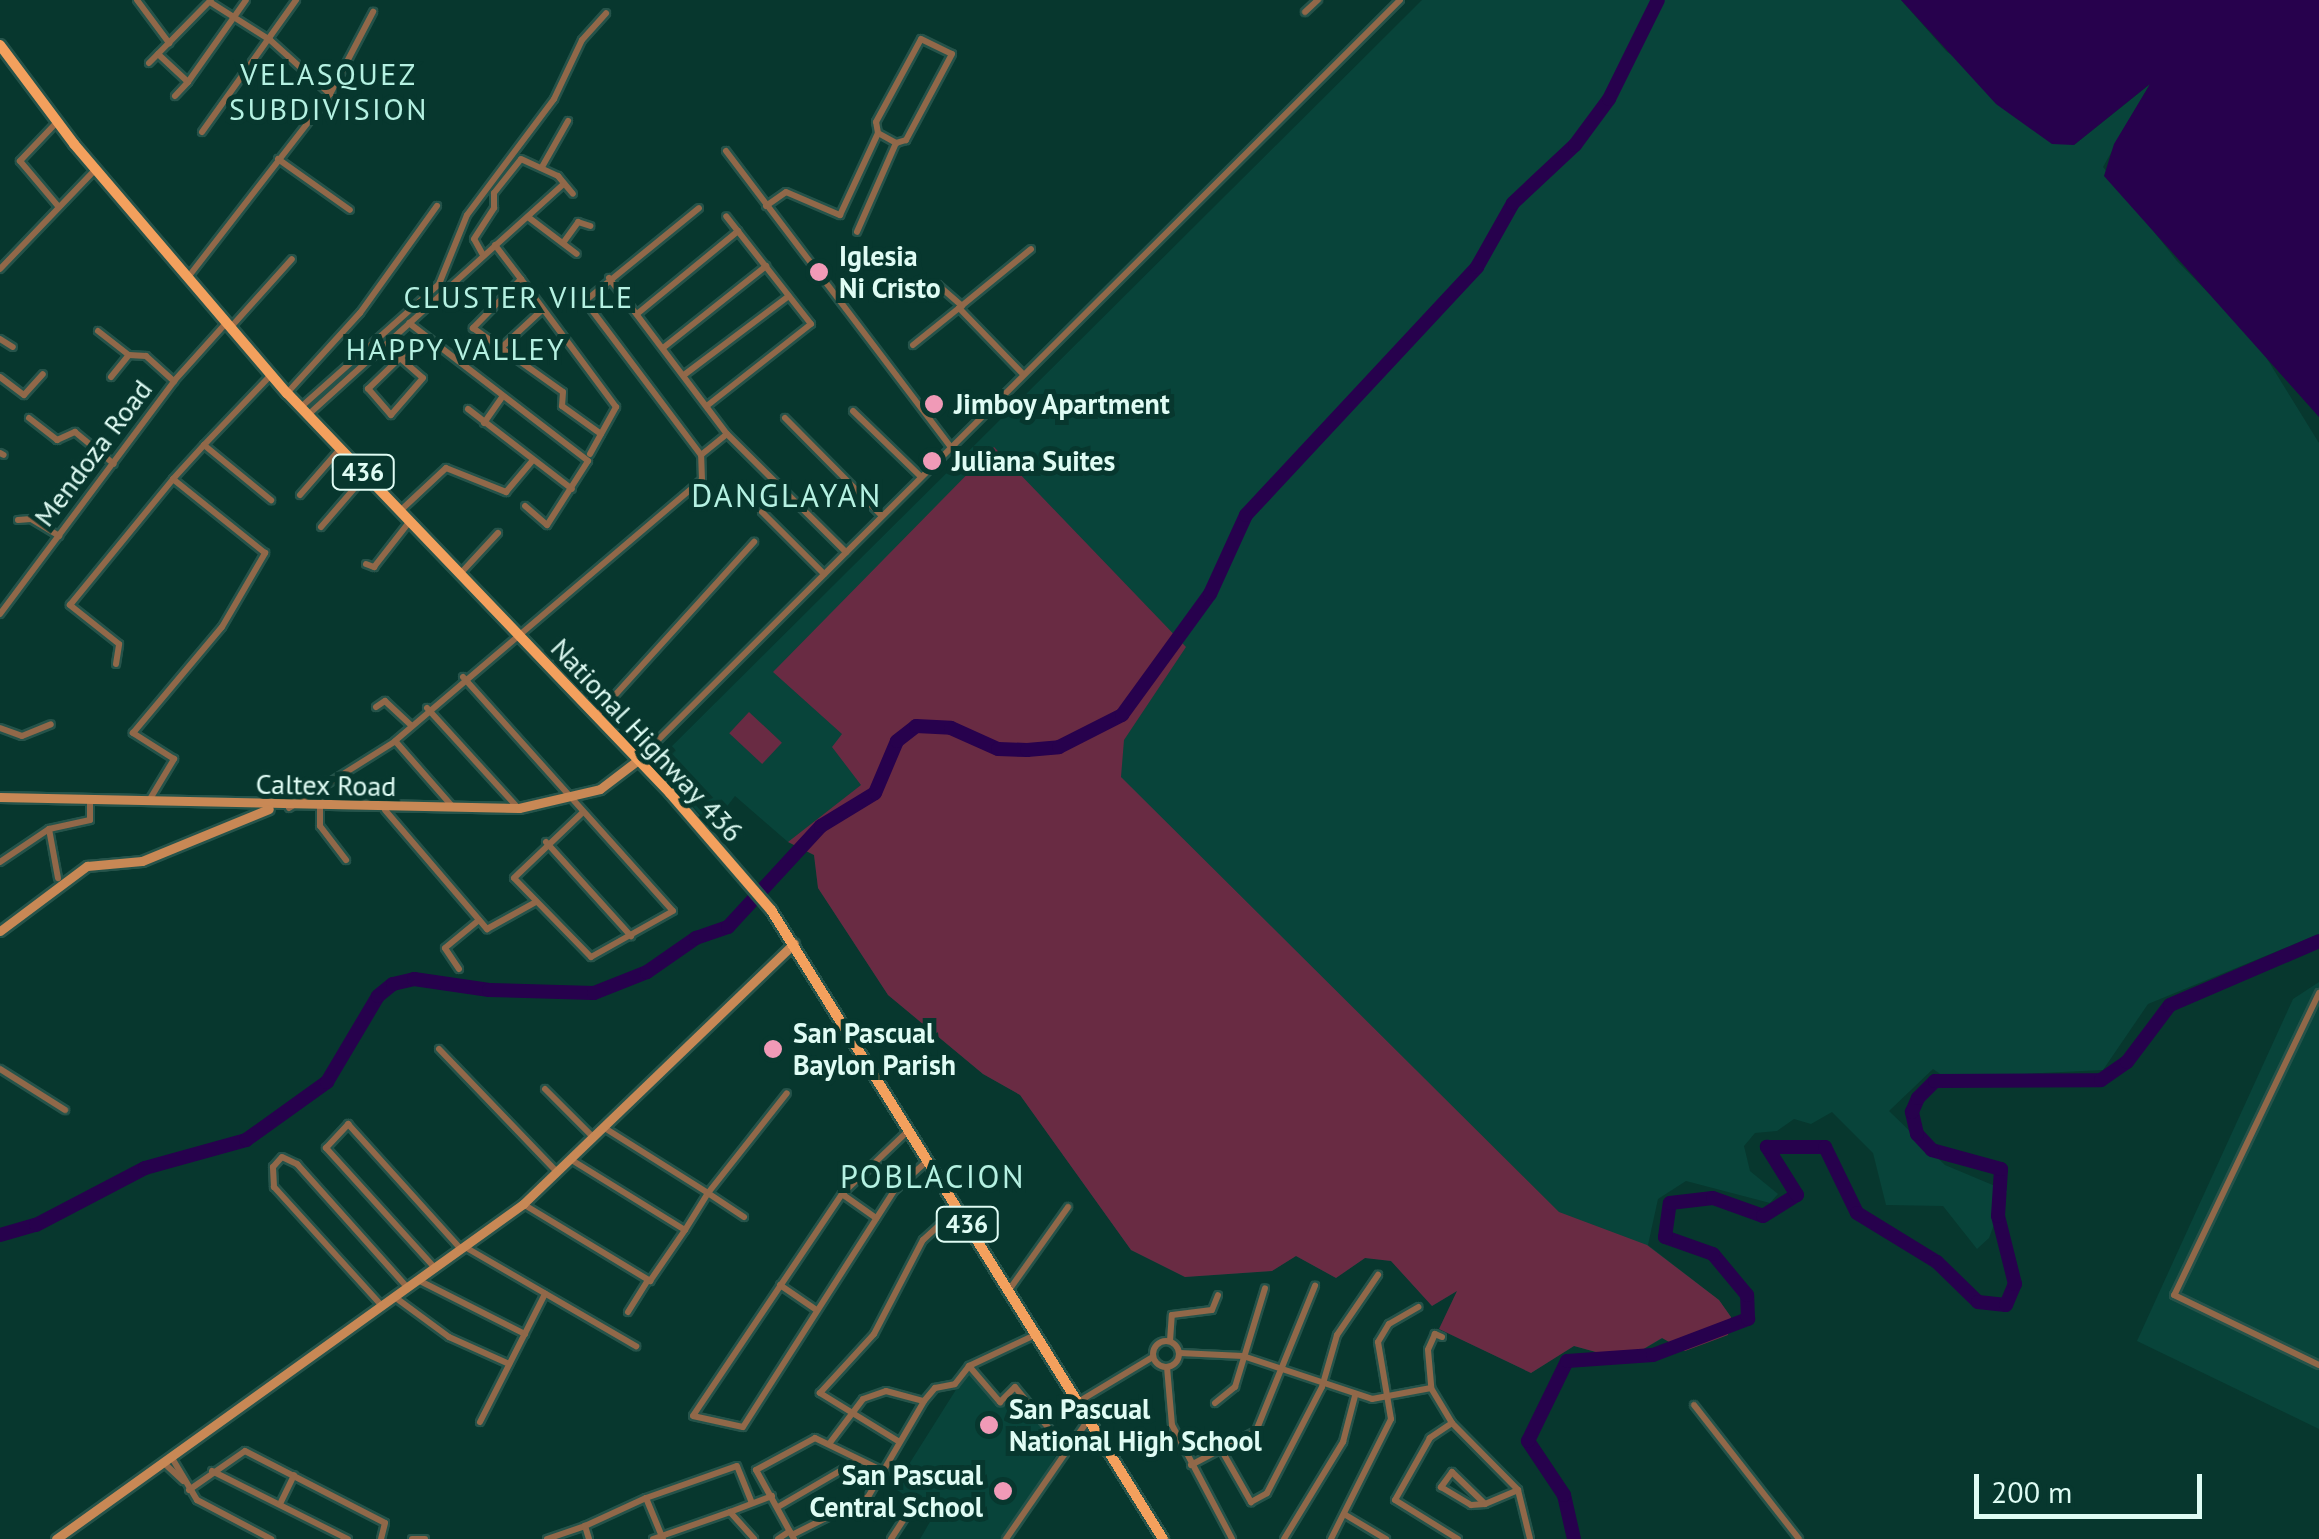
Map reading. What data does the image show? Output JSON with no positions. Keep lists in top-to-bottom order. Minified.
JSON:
{"streets":{"main road":["436","National Highway 436"],"street":["Mendoza Road","Caltex Road"]},"crossings":[["Mendoza Road","National Highway 436"],["National Highway 436","Caltex Road"]],"districts":["VELASQUEZ SUBDIVISION","CLUSTER VILLE","HAPPY VALLEY","DANGLAYAN","POBLACION"],"places":["Iglesia Ni Cristo","Jimboy Apartment","Juliana Suites","San Pascual Baylon Parish","San Pascual National High School","San Pascual Central School"],"scale_bar":"200 m"}
